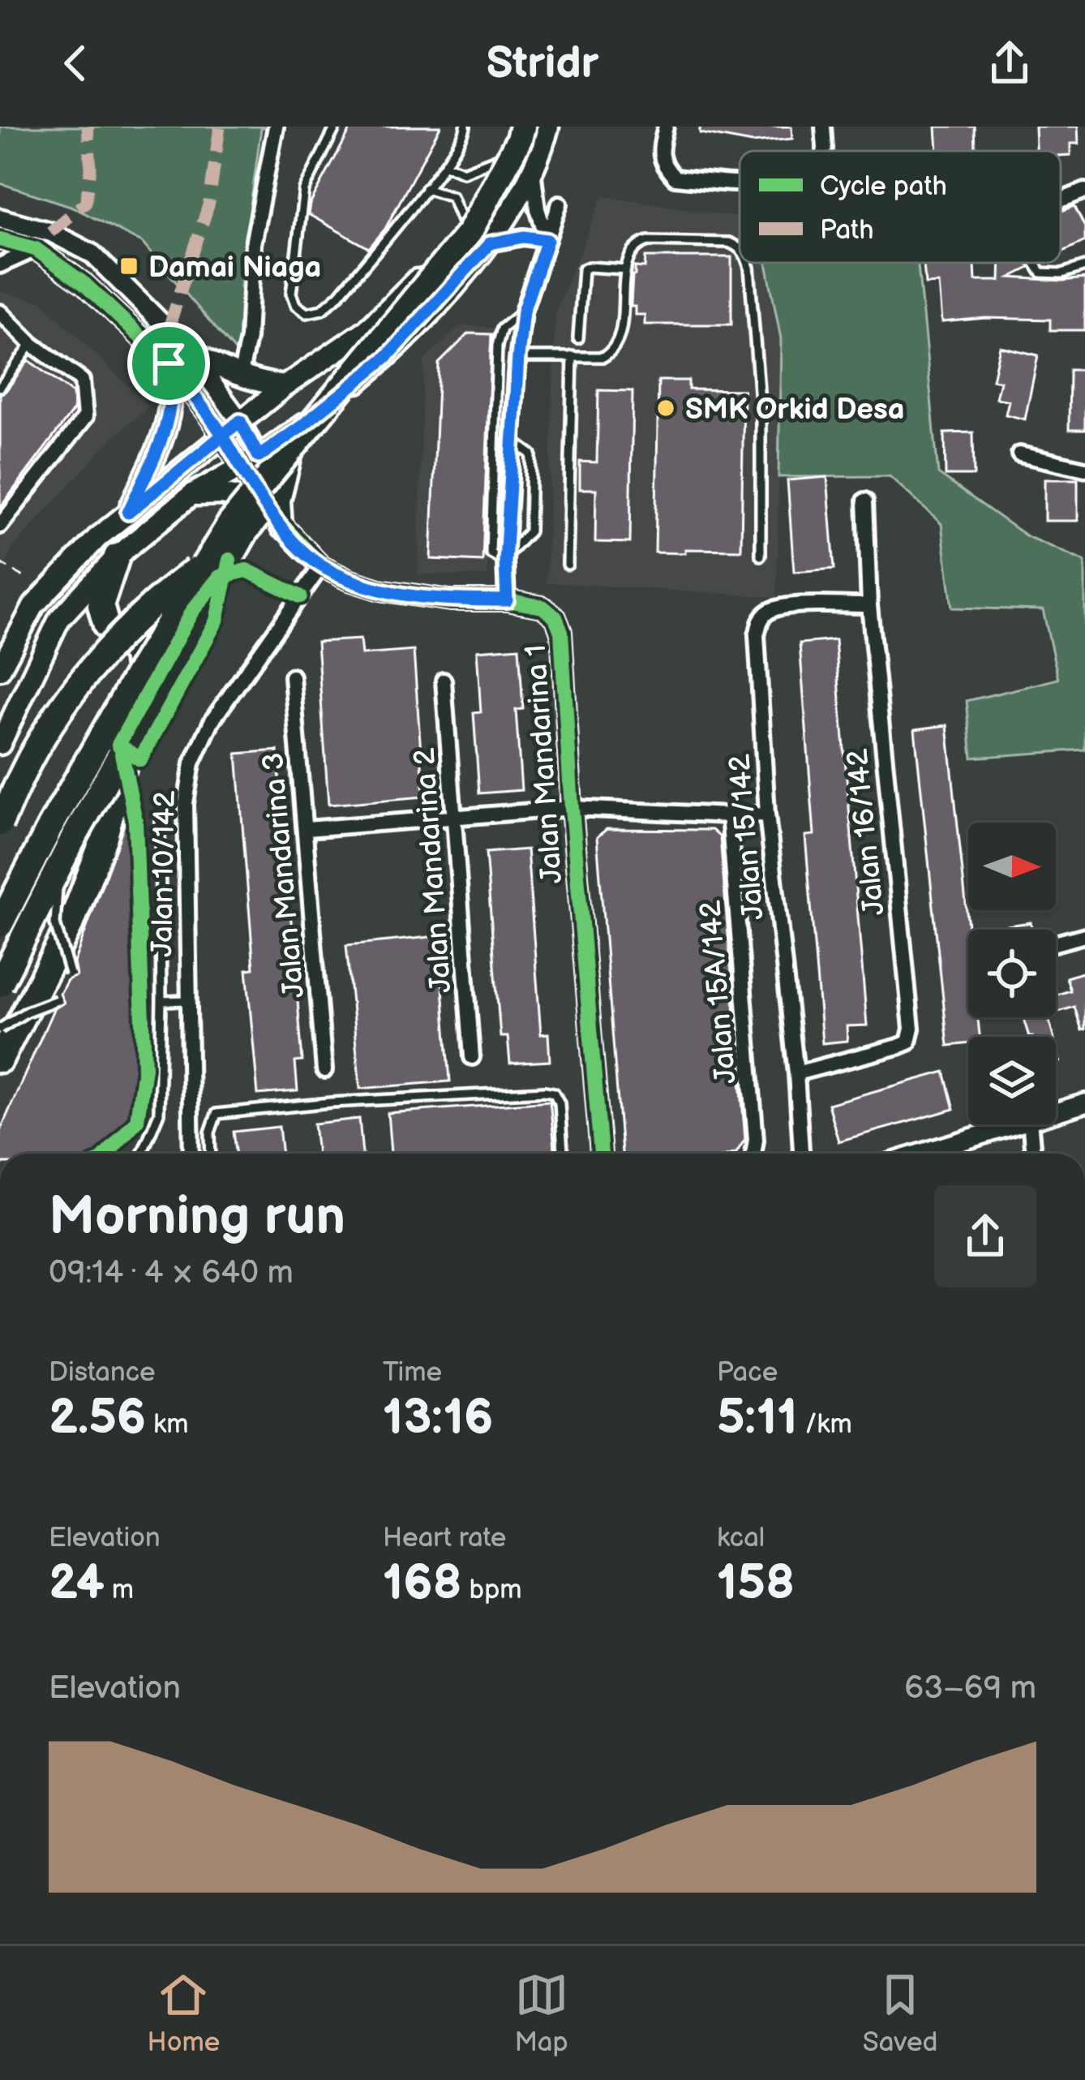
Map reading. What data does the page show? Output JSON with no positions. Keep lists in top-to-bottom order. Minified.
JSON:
{"streets":{"street":["Jalan Mandarina 1","Jalan 16/142","Jalan 15/142","Jalan Mandarina 2","Jalan 10/142","Jalan Mandarina 3","Jalan 15A/142"]},"crossings":[["Jalan Mandarina 1","Jalan Mandarina 2"],["Jalan Mandarina 1","Jalan 10/142"],["Jalan Mandarina 1","Jalan Mandarina 3"],["Jalan 16/142","Jalan 15/142"]],"places":{"transit":["Damai Niaga"],"other":["SMK Orkid Desa"]},"legend":["Cycle path","Path"],"north":"right","page":{"header":"Stridr","heading":["Morning run","09:14 · 4 × 640 m"],"stats":[["Distance","2.56 km"],["Time","13:16"],["Pace","5:11 /km"],["Elevation","24 m"],["Heart rate","168 bpm"],["kcal","158"]],"chart":["Elevation","63–69 m"],"tabs":["Home","Map","Saved"]}}
